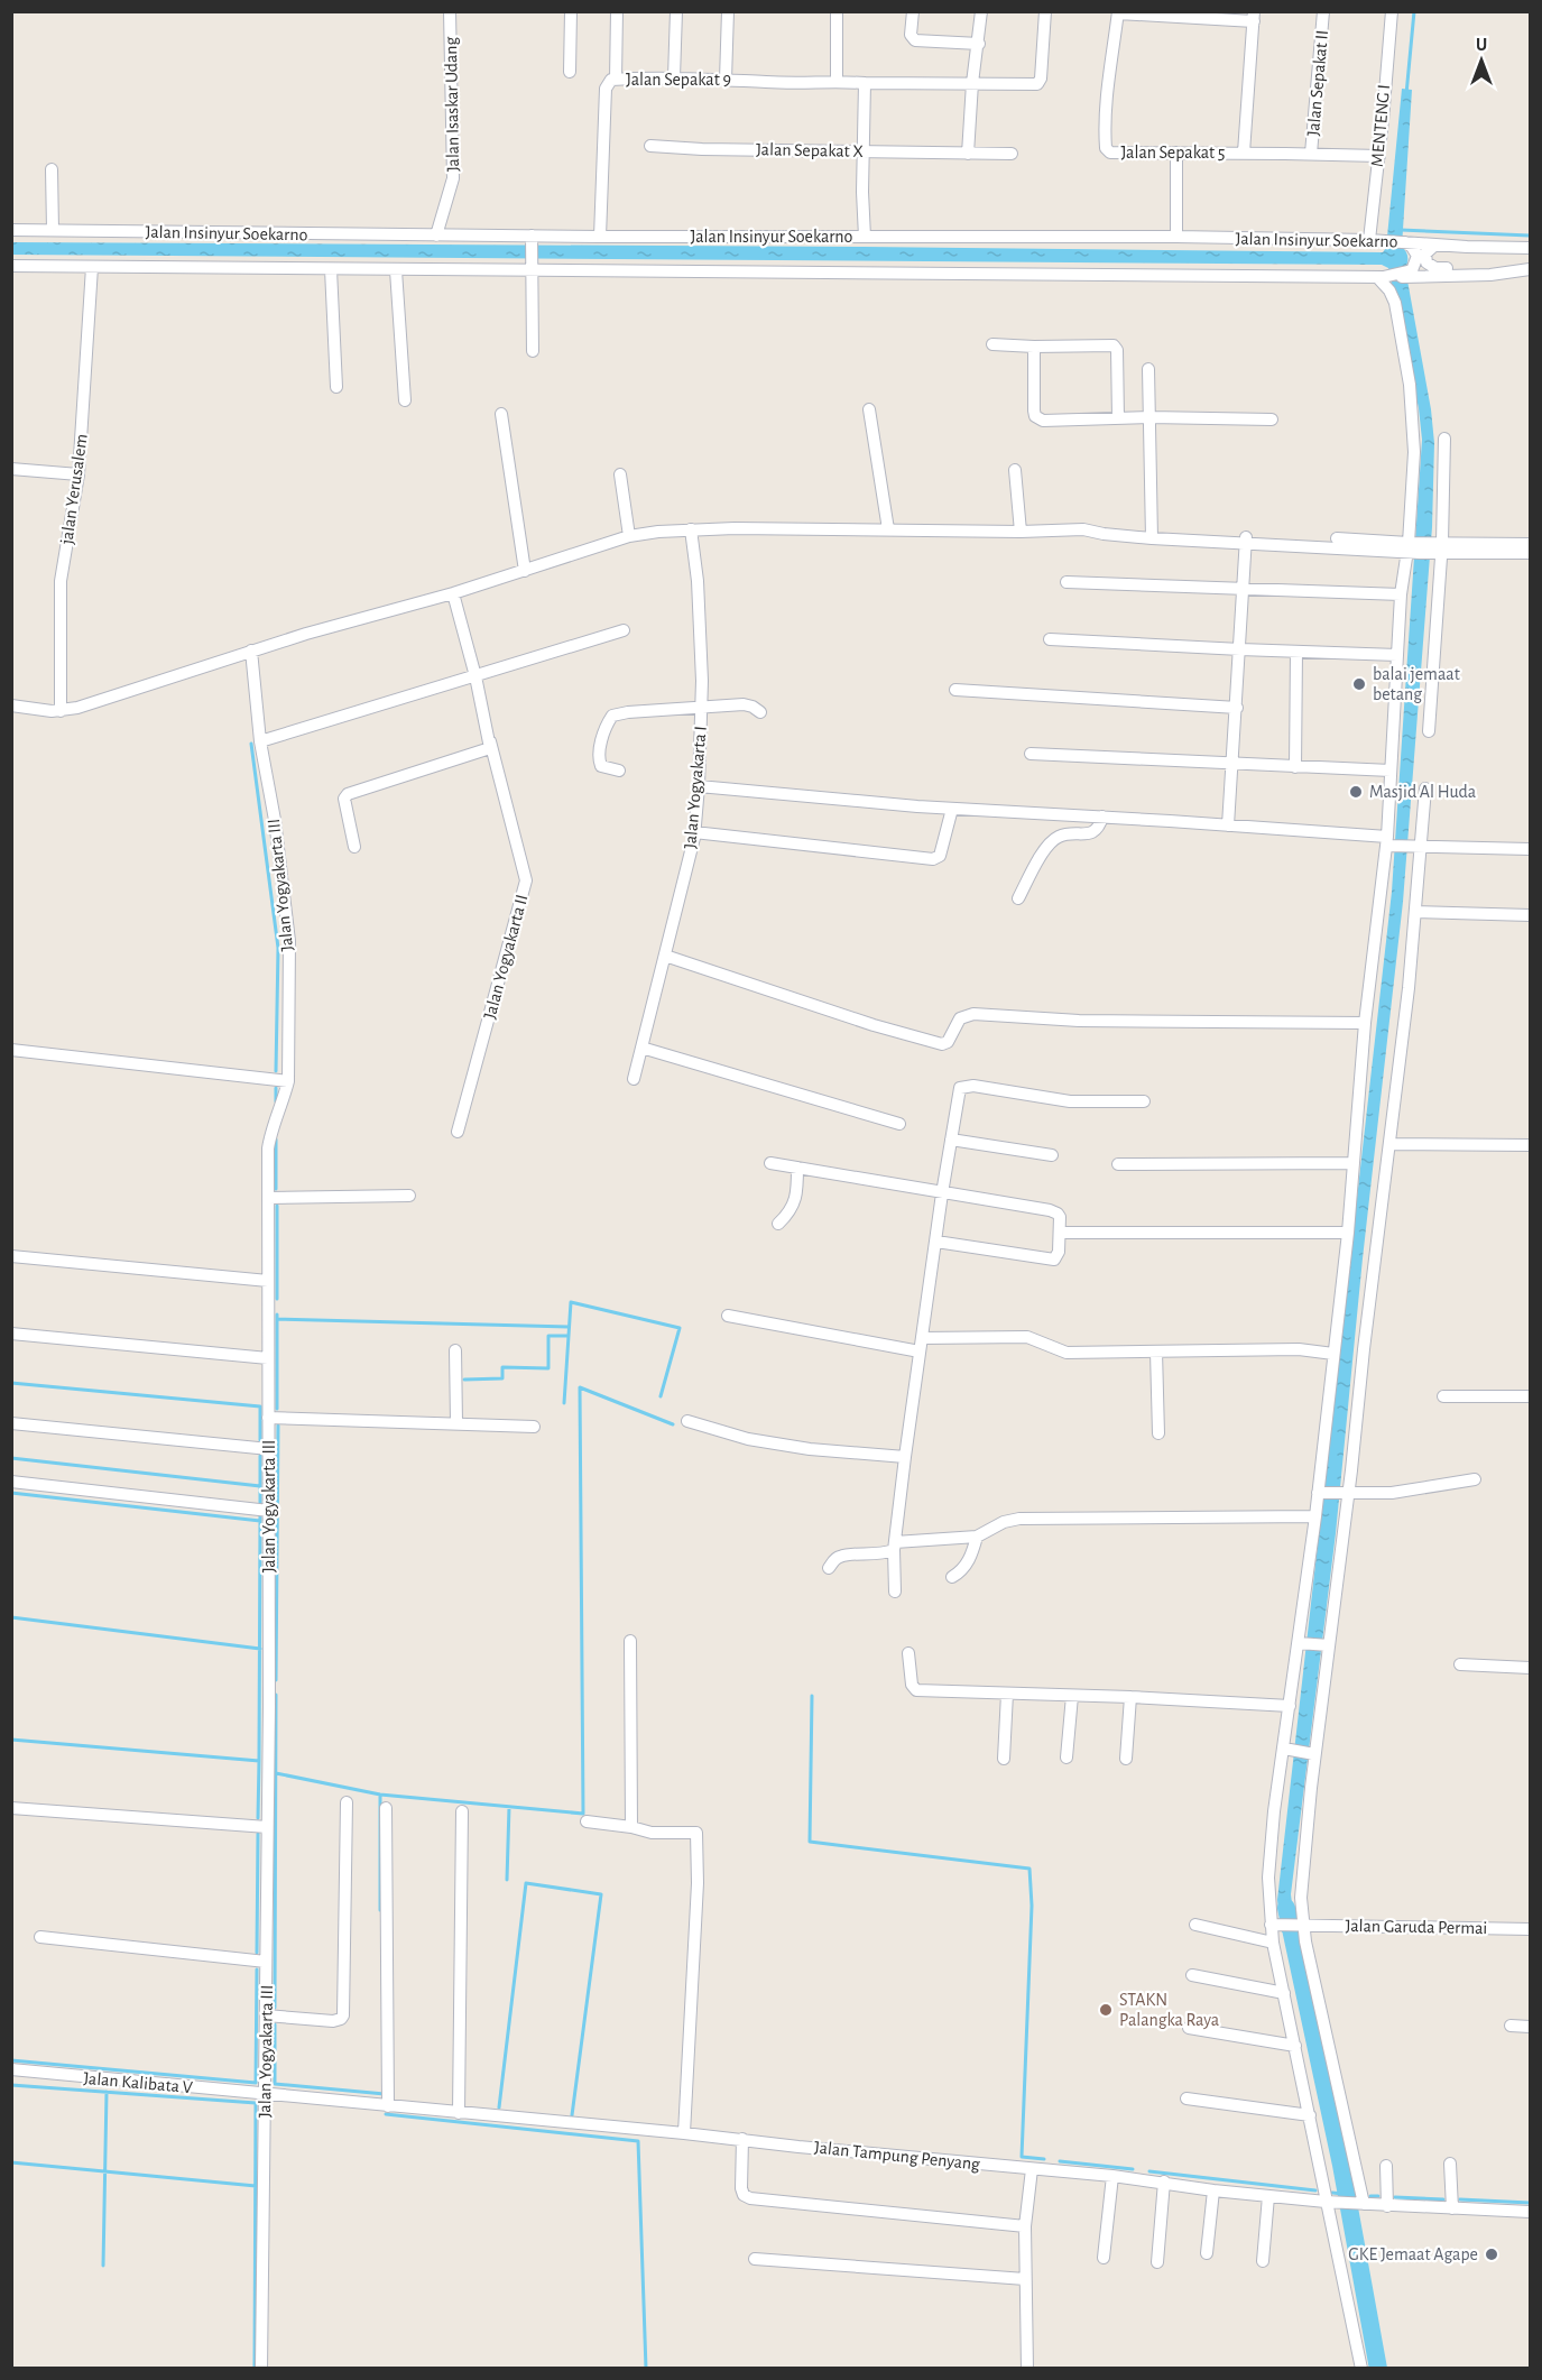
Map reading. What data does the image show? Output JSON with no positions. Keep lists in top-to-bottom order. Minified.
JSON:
{"streets":{"street":["Jalan Sepakat 9","Jalan Sepakat II","Jalan Isaskar Udang","MENTENG I","Jalan Sepakat X","Jalan Sepakat 5","Jalan Insinyur Soekarno","jalan Yerusalem","Jalan Yogyakarta I","Jalan Yogyakarta III","Jalan Yogyakarta II","Jalan Garuda Permai","Jalan Kalibata V","Jalan Tampung Penyang"]},"crossings":[["Jalan Sepakat 9","Jalan Insinyur Soekarno"],["Jalan Sepakat II","Jalan Sepakat 5"],["Jalan Isaskar Udang","Jalan Insinyur Soekarno"],["MENTENG I","Jalan Sepakat 5"],["MENTENG I","Jalan Insinyur Soekarno"],["Jalan Insinyur Soekarno","jalan Yerusalem"],["Jalan Yogyakarta III","Jalan Kalibata V"],["Jalan Yogyakarta III","Jalan Tampung Penyang"],["Jalan Kalibata V","Jalan Tampung Penyang"]],"places":["balai jemaat betang","Masjid Al Huda","STAKN Palangka Raya","GKE Jemaat Agape"],"north":"top"}
